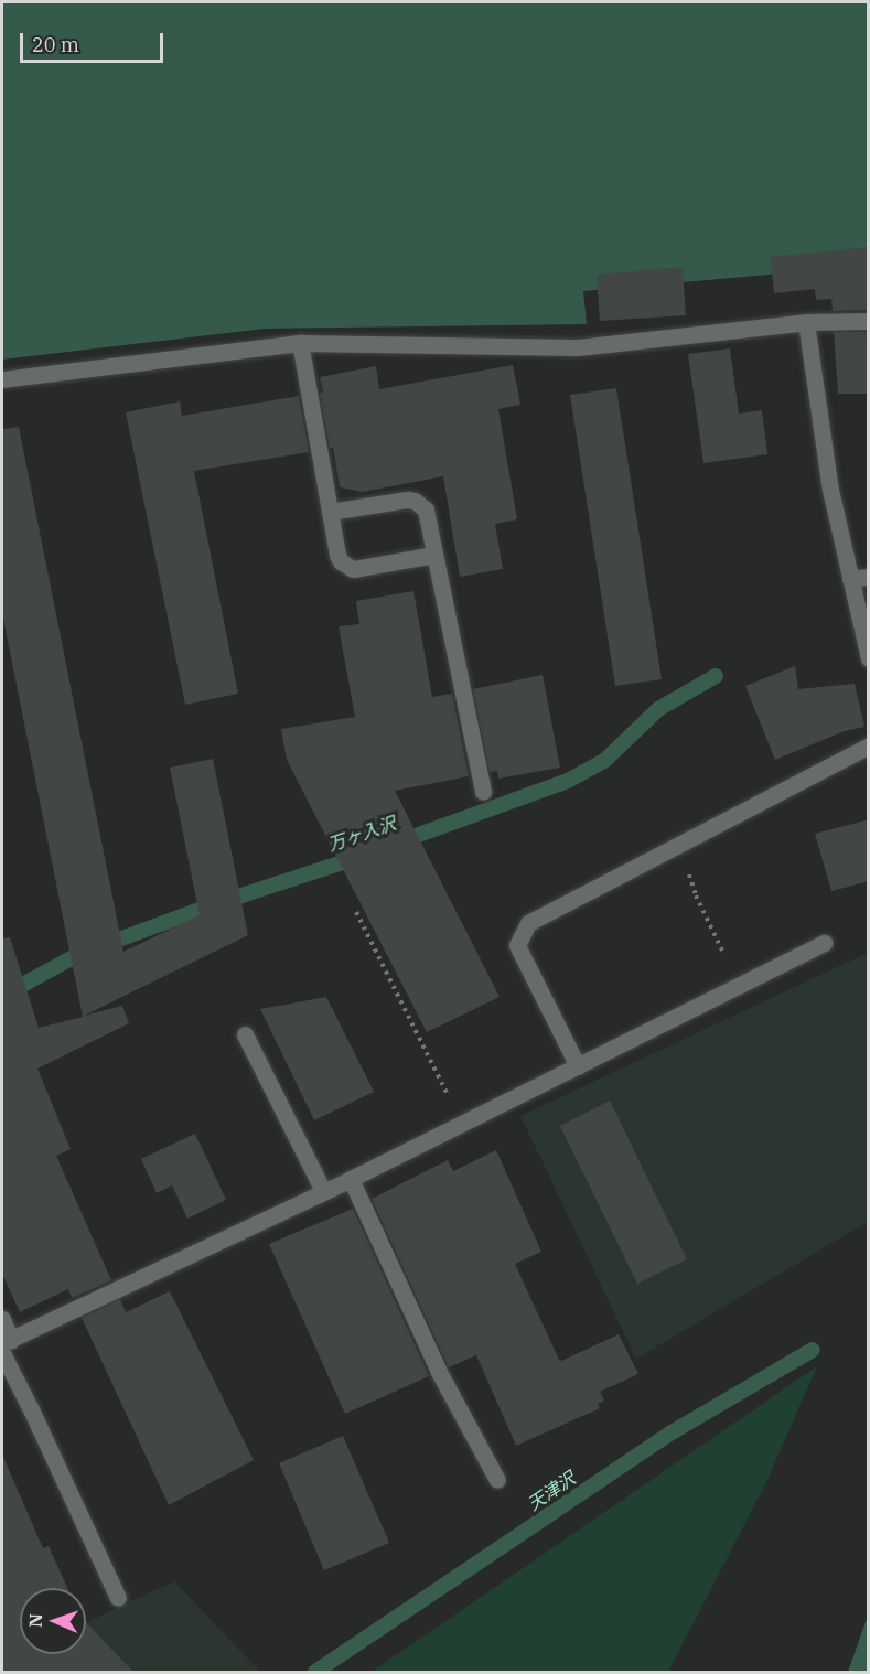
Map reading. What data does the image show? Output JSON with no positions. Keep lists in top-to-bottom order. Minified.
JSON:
{"water":["万ヶ入沢","天津沢"],"scale_bar":"20 m","north":"left"}
